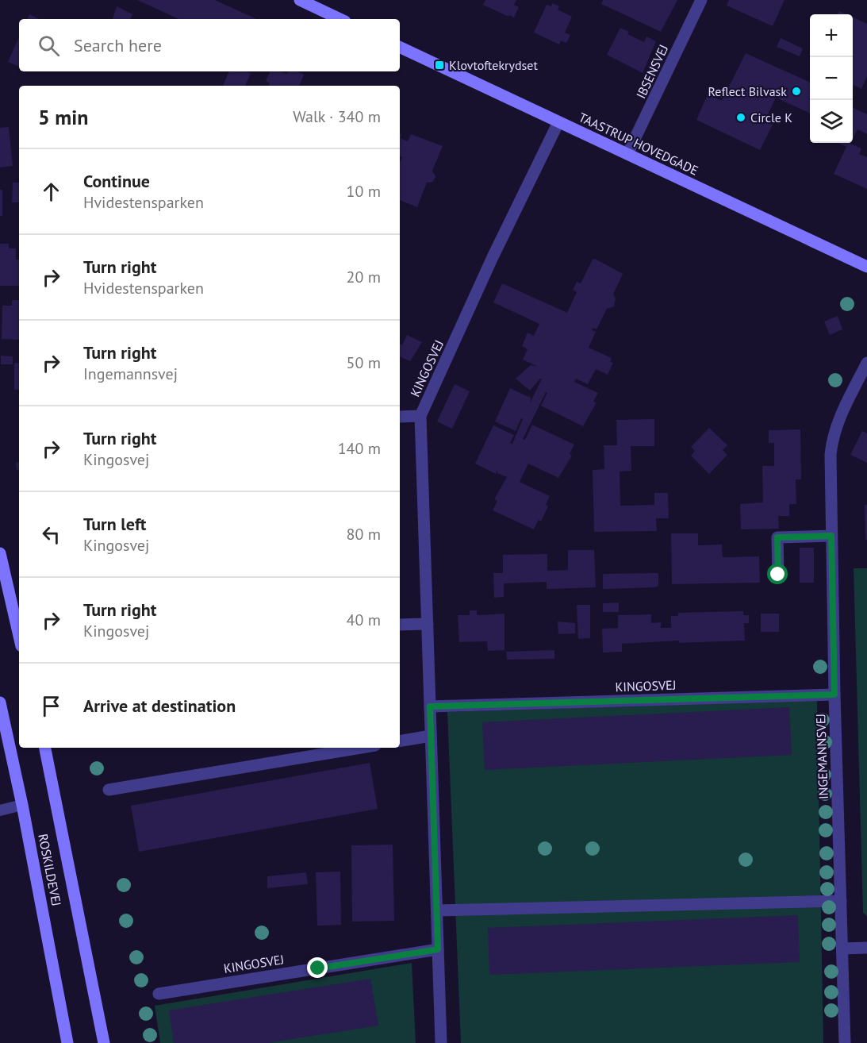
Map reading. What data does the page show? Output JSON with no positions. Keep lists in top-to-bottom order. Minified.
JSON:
{"streets":{"main road":["TAASTRUP HOVEDGADE","ROSKILDEVEJ"],"street":["IBSENSVEJ","KINGOSVEJ","INGEMANNSVEJ"]},"crossings":[["IBSENSVEJ","TAASTRUP HOVEDGADE"],["TAASTRUP HOVEDGADE","KINGOSVEJ"],["KINGOSVEJ","INGEMANNSVEJ"]],"places":{"transit":["Klovtoftekrydset"],"other":["Reflect Bilvask","Circle K"]},"page":{"map_buttons":["+","−"],"search":"Search here","heading":["5 min","Walk · 340 m"],"list":[["Continue","Hvidestensparken","10 m"],["Turn right","Hvidestensparken","20 m"],["Turn right","Ingemannsvej","50 m"],["Turn right","Kingosvej","140 m"],["Turn left","Kingosvej","80 m"],["Turn right","Kingosvej","40 m"],"Arrive at destination"]}}
